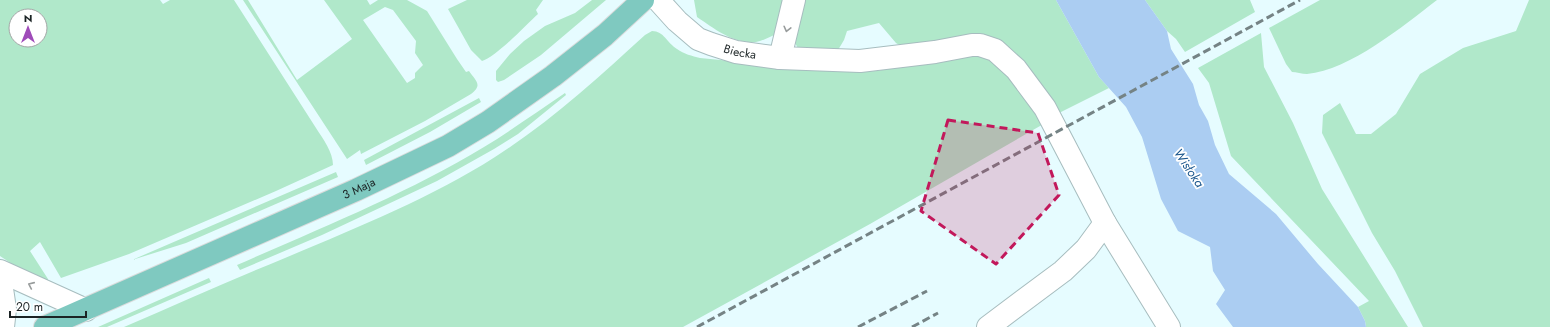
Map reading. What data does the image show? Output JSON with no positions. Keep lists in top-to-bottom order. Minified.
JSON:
{"streets":{"main road":["3 Maja"],"street":["Biecka"]},"water":["Wisłoka"],"scale_bar":"20 m","north":"top"}
